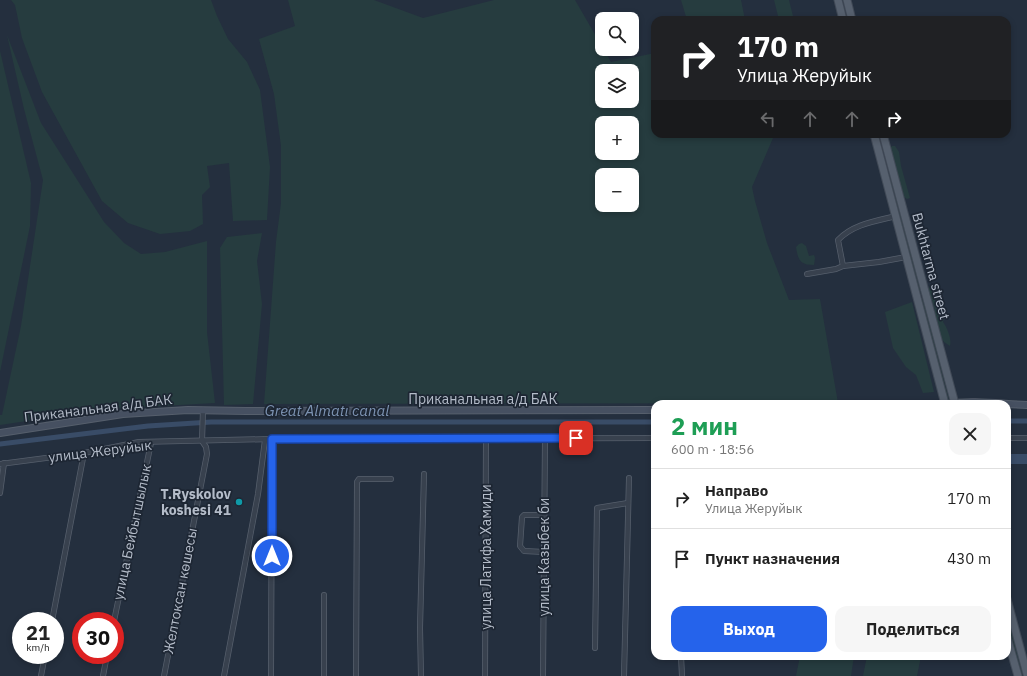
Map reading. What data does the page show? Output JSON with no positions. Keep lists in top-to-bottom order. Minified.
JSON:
{"streets":{"main road":["Bukhtarma street"],"street":["Приканальная а/д БАК","улица Жеруйык","улица Бейбытшылык","улица Латифа Хамиди","улица Казыбек би","Желтоксан көшесы"]},"crossings":[["Приканальная а/д БАК","Желтоксан көшесы"],["улица Жеруйык","улица Бейбытшылык"],["улица Жеруйык","Желтоксан көшесы"]],"water":["Great Almatı canal"],"places":["T.Ryskolov koshesi 41"],"page":{"map_buttons":["+","−"],"turn":["170 m","Улица Жеруйык"],"heading":["2 мин","600 m · 18:56"],"list":[{"name":"Направо","note":"Улица Жеруйык","value":"170 m"},{"name":"Пункт назначения","value":"430 m"}],"buttons":["Выход","Поделиться"],"speed":"21 km/h","limit":"30"}}
